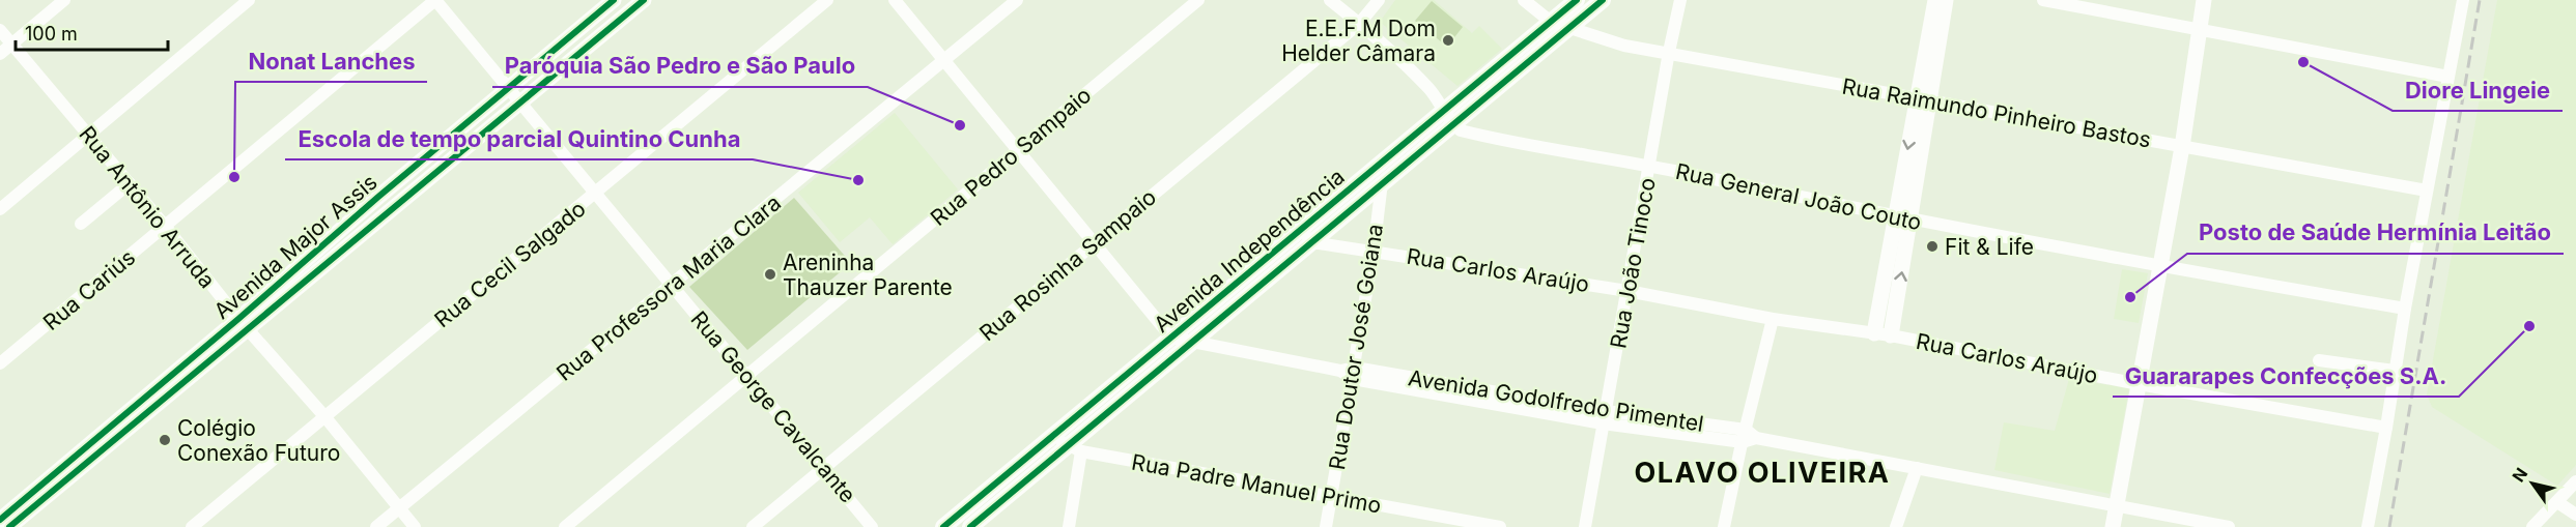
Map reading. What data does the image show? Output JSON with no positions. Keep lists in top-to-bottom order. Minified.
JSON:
{"streets":{"main road":["Avenida Independência"],"street":["Rua Raimundo Pinheiro Bastos","Rua Pedro Sampaio","Rua General João Couto","Rua Antônio Arruda","Avenida Major Assis","Rua João Tinoco","Rua Cecil Salgado","Rua Rosinha Sampaio","Rua Carlos Araújo","Rua Professora Maria Clara","Rua Cariús","Rua Doutor José Goiana","Avenida Godolfredo Pimentel","Rua George Cavalcante","Rua Padre Manuel Primo"]},"crossings":[["Rua Raimundo Pinheiro Bastos","Avenida Independência"],["Rua Raimundo Pinheiro Bastos","Rua João Tinoco"],["Rua Pedro Sampaio","Rua George Cavalcante"],["Rua General João Couto","Avenida Independência"],["Rua General João Couto","Rua João Tinoco"],["Rua Antônio Arruda","Avenida Major Assis"],["Rua Antônio Arruda","Rua Cecil Salgado"],["Rua Antônio Arruda","Rua Professora Maria Clara"],["Rua Antônio Arruda","Rua Cariús"],["Avenida Major Assis","Rua George Cavalcante"],["Avenida Independência","Rua Carlos Araújo"],["Avenida Independência","Rua Doutor José Goiana"],["Avenida Independência","Rua Padre Manuel Primo"],["Rua João Tinoco","Rua Carlos Araújo"],["Rua João Tinoco","Avenida Godolfredo Pimentel"],["Rua Cecil Salgado","Rua George Cavalcante"],["Rua Rosinha Sampaio","Rua George Cavalcante"],["Rua Carlos Araújo","Rua Doutor José Goiana"],["Rua Professora Maria Clara","Rua George Cavalcante"],["Rua Cariús","Rua George Cavalcante"],["Rua Doutor José Goiana","Avenida Godolfredo Pimentel"],["Rua Doutor José Goiana","Rua Padre Manuel Primo"]],"districts":["OLAVO OLIVEIRA"],"places":["E.E.F.M Dom Helder Câmara","Diore Lingeie","Paróquia São Pedro e São Paulo","Nonat Lanches","Escola de tempo parcial Quintino Cunha","Fit & Life","Areninha Thauzer Parente","Posto de Saúde Hermínia Leitão","Guararapes Confecções S.A.","Colégio Conexão Futuro"],"scale_bar":"100 m","north":"top left"}
